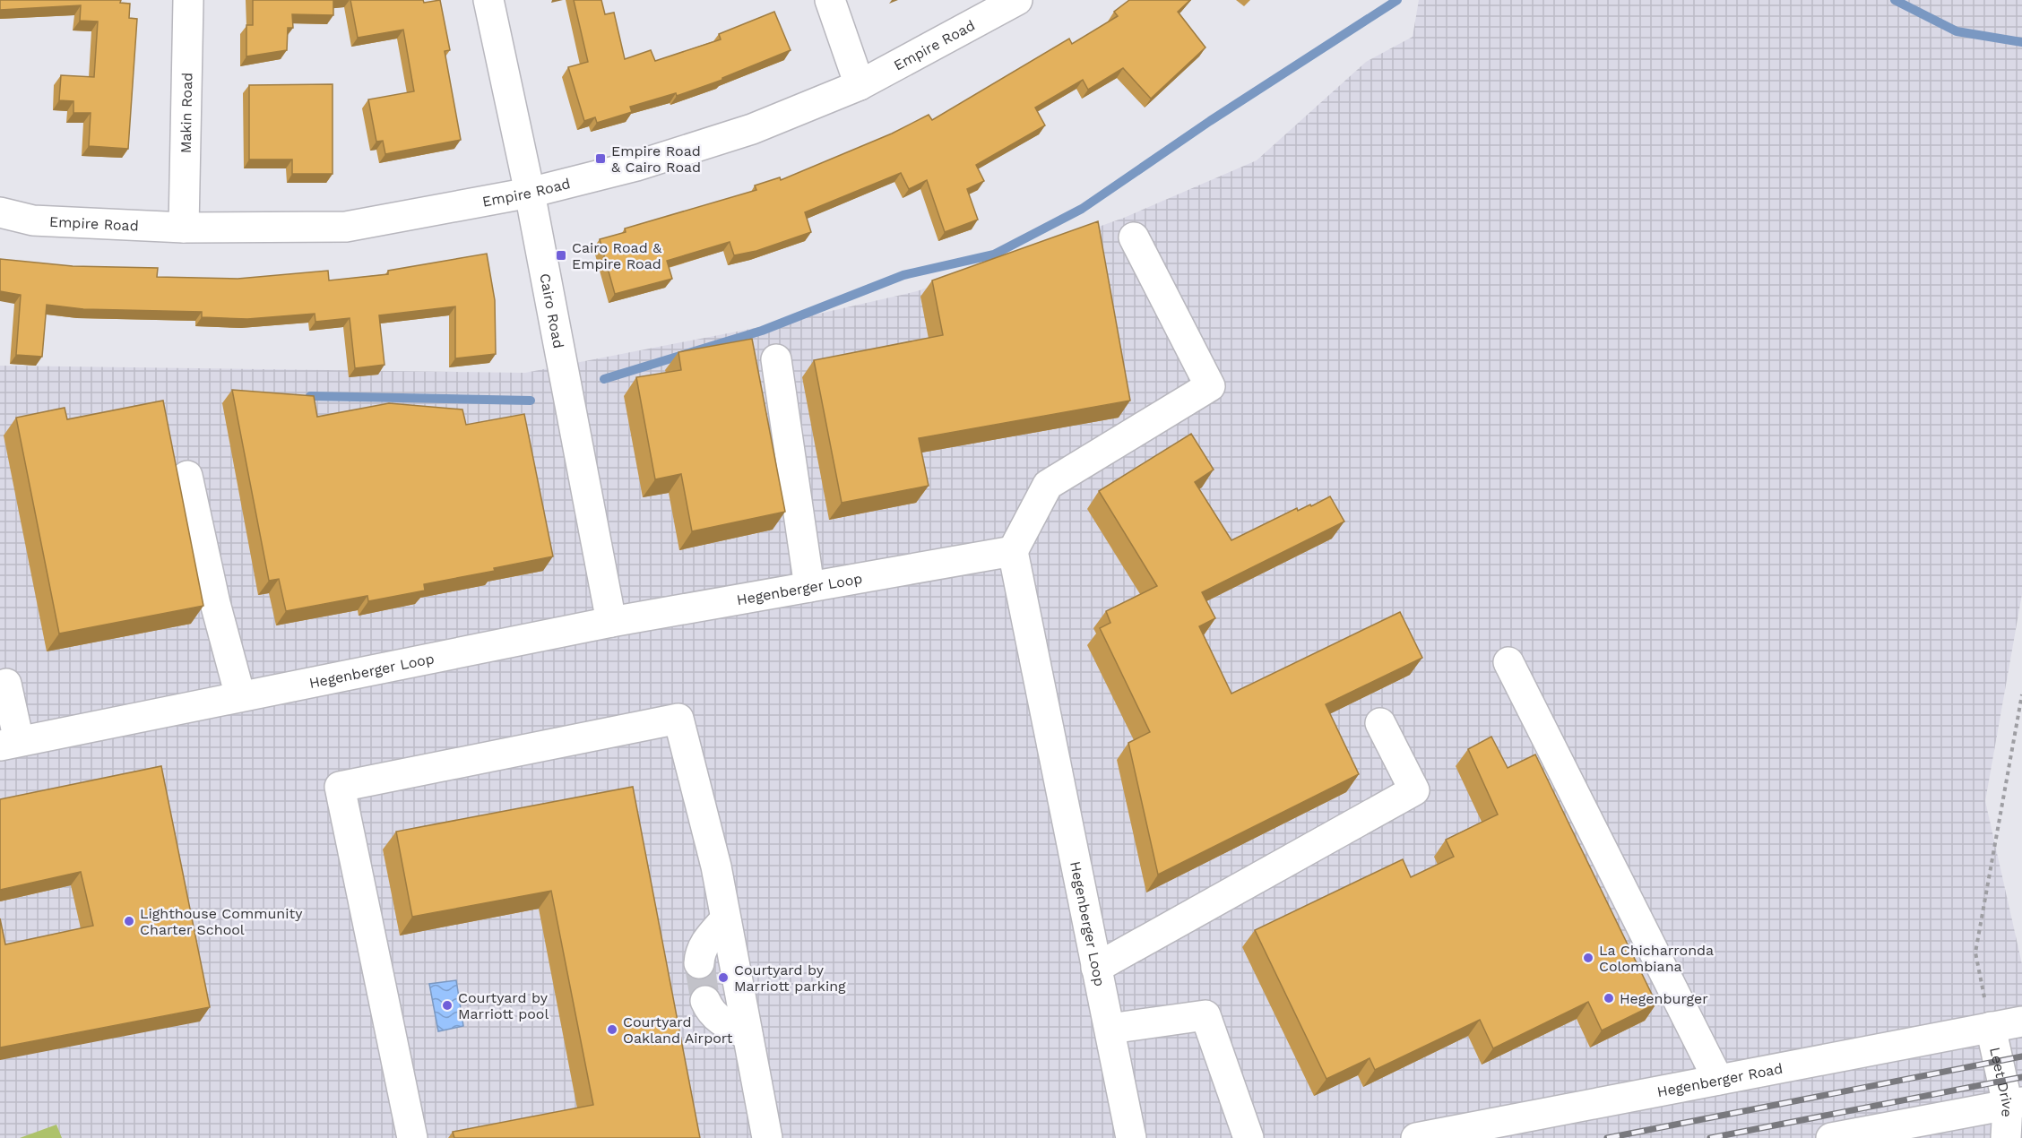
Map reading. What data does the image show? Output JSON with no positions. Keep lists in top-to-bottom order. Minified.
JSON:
{"streets":{"street":["Empire Road","Makin Road","Cairo Road","Hegenberger Loop","Hegenberger Road","Leet Drive"]},"crossings":[["Empire Road","Makin Road"],["Empire Road","Cairo Road"],["Cairo Road","Hegenberger Loop"],["Hegenberger Road","Leet Drive"]],"places":{"transit":["Empire Road & Cairo Road","Cairo Road & Empire Road"],"other":["Lighthouse Community Charter School","La Chicharronda Colombiana","Courtyard by Marriott parking","Hegenburger","Courtyard by Marriott pool","Courtyard Oakland Airport"]}}
